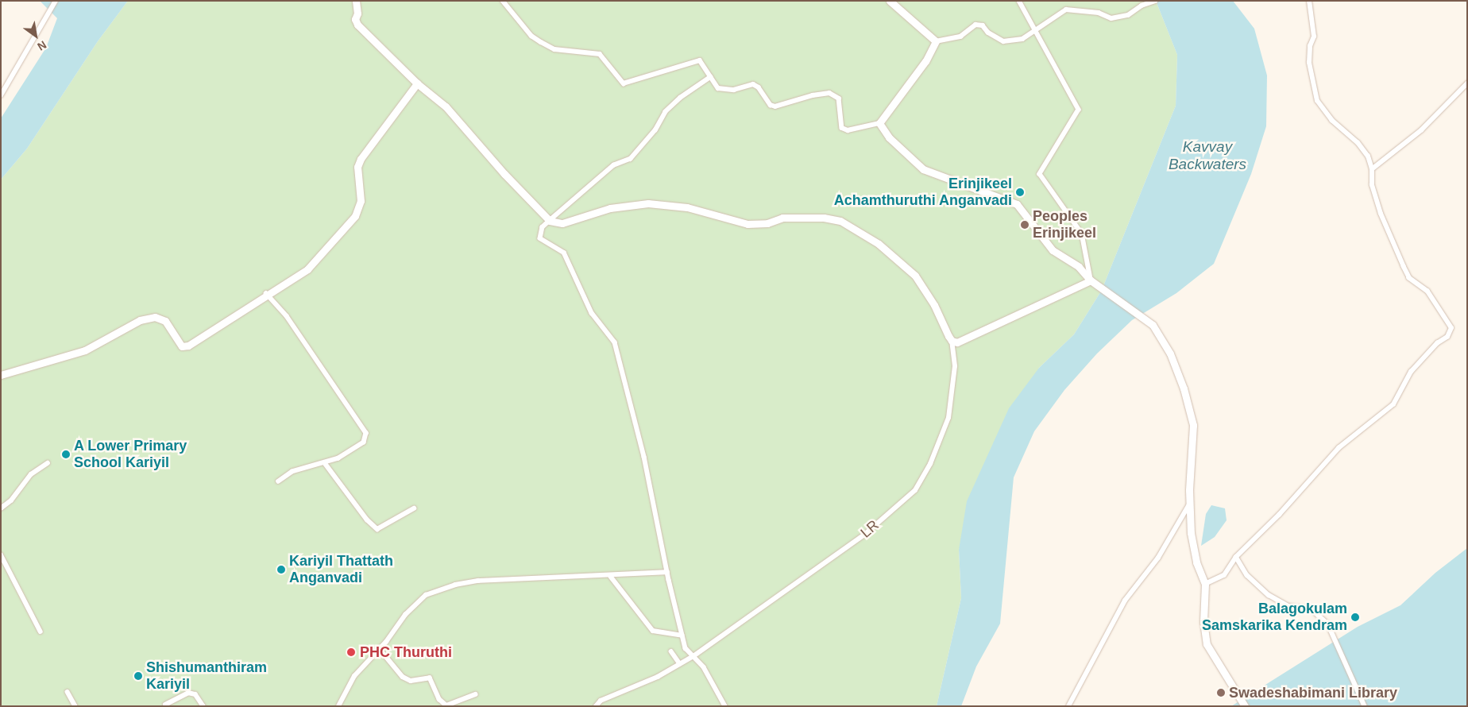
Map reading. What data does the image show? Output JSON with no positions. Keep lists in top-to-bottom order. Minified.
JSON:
{"streets":{"street":["LR"]},"water":["Kavvay Backwaters"],"places":["Erinjikeel Achamthuruthi Anganvadi","Peoples Erinjikeel","A Lower Primary School Kariyil","Kariyil Thattath Anganvadi","Balagokulam Samskarika Kendram","PHC Thuruthi","Shishumanthiram Kariyil","Swadeshabimani Library"],"north":"bottom right"}
